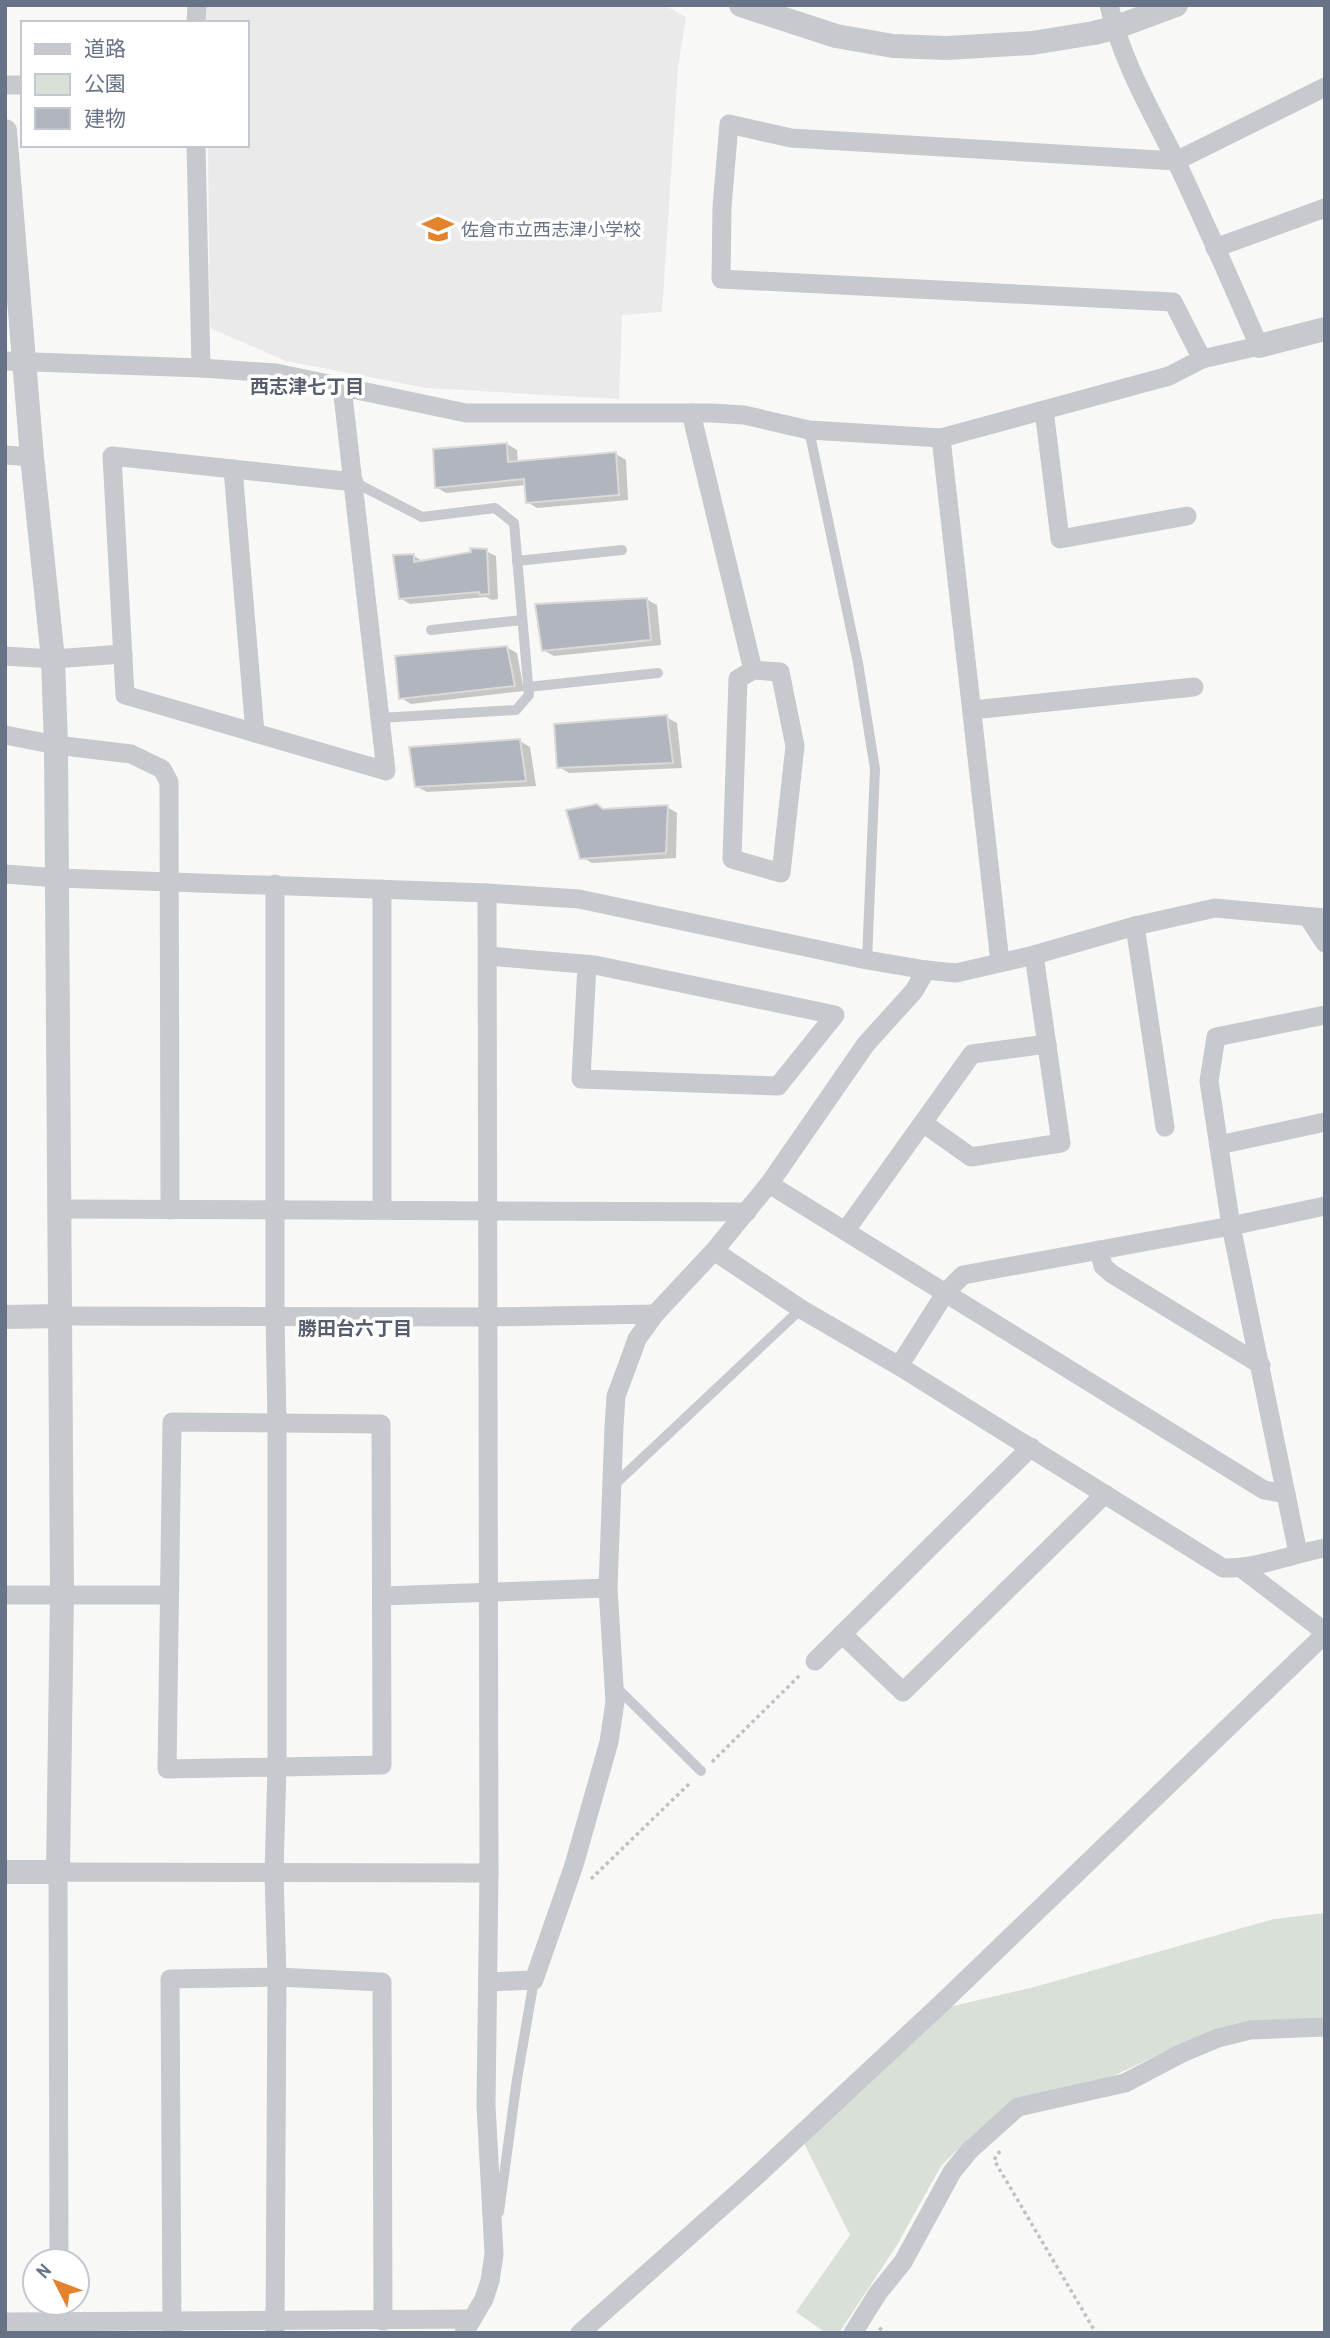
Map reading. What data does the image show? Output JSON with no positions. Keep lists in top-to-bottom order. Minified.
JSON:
{"districts":["西志津七丁目","勝田台六丁目"],"places":{"school or university":["佐倉市立西志津小学校"]},"legend":["道路","公園","建物"],"north":"top left"}
